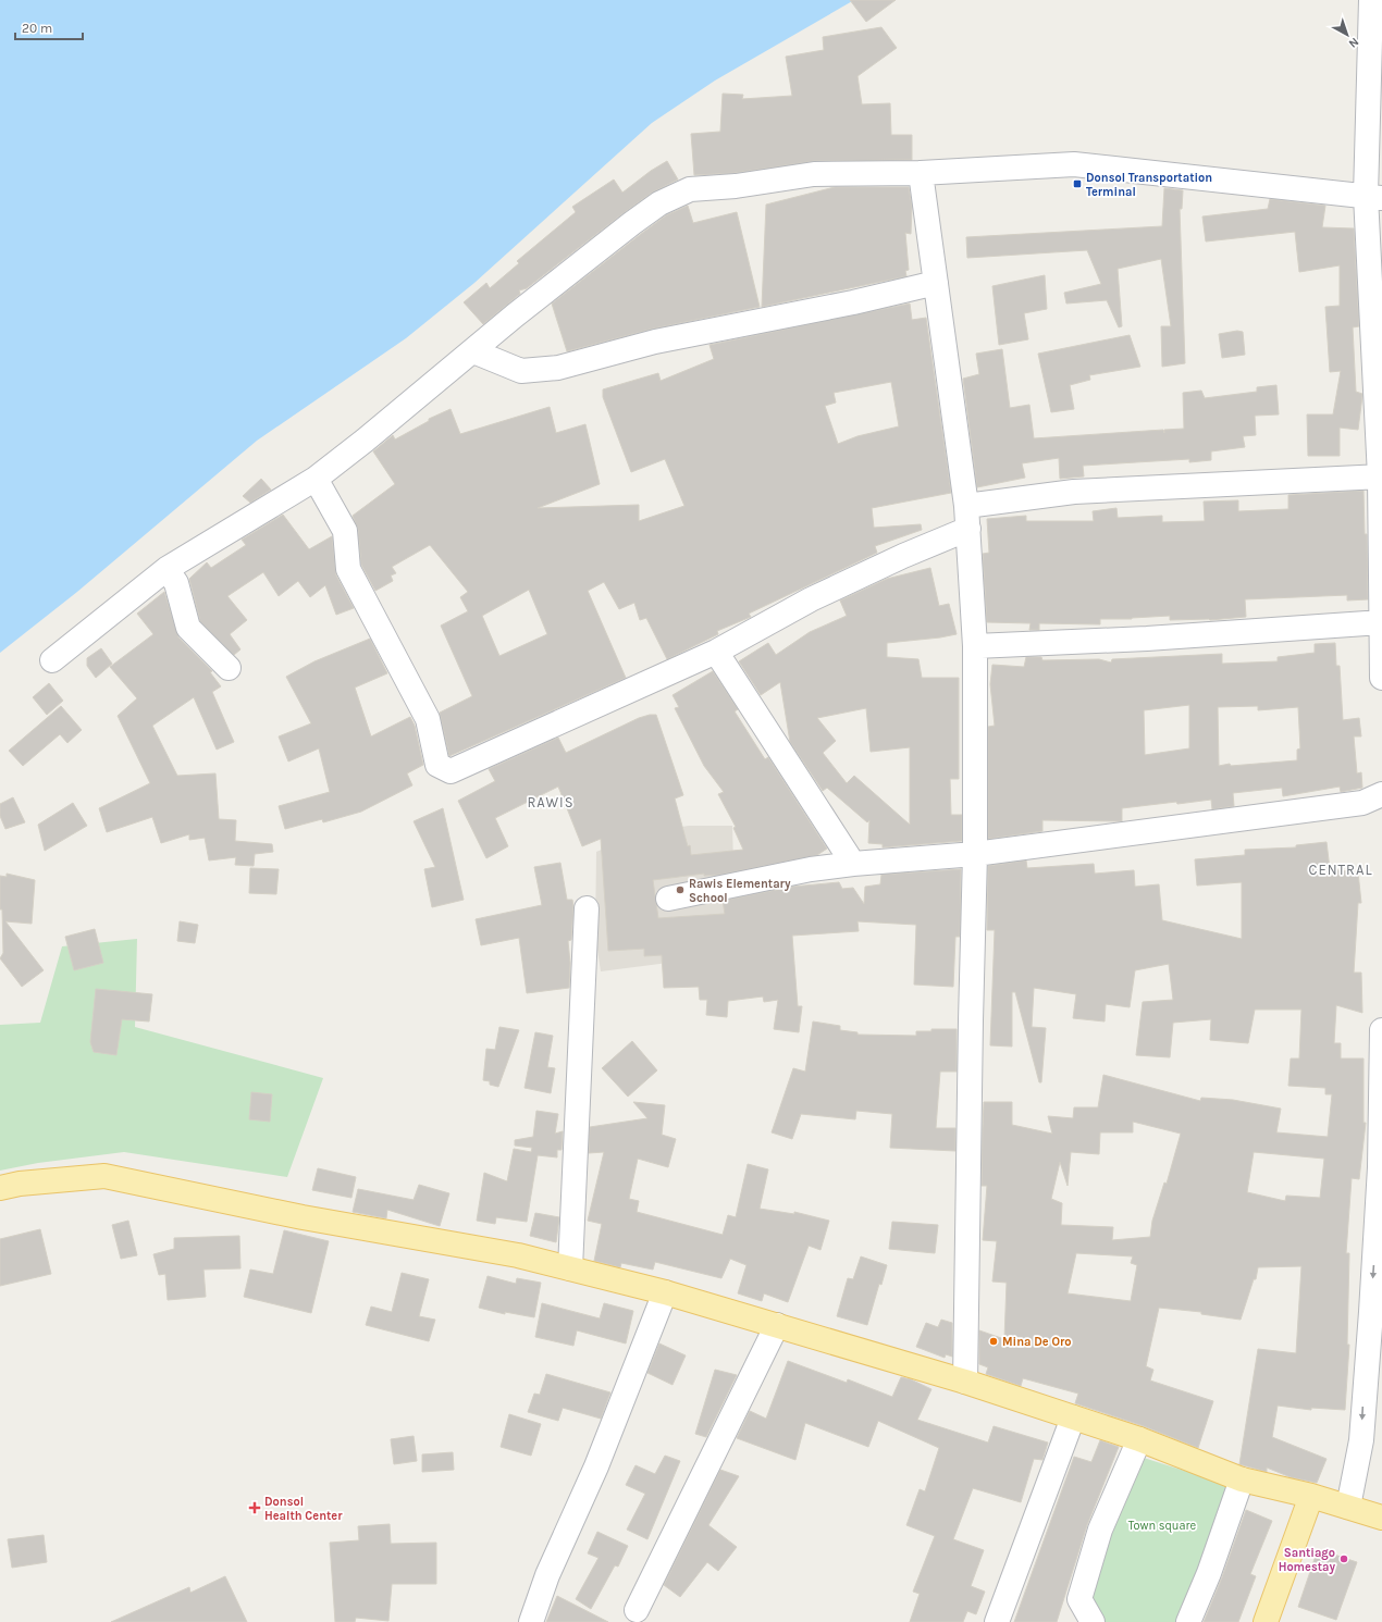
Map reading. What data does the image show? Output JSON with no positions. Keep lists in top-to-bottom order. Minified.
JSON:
{"districts":["RAWIS","CENTRAL"],"parks":["Town square"],"places":{"transit":["Donsol Transportation Terminal"],"other":["Rawis Elementary School","Mina De Oro","Santiago Homestay"],"health":["Donsol Health Center"]},"scale_bar":"20 m","north":"bottom right"}
